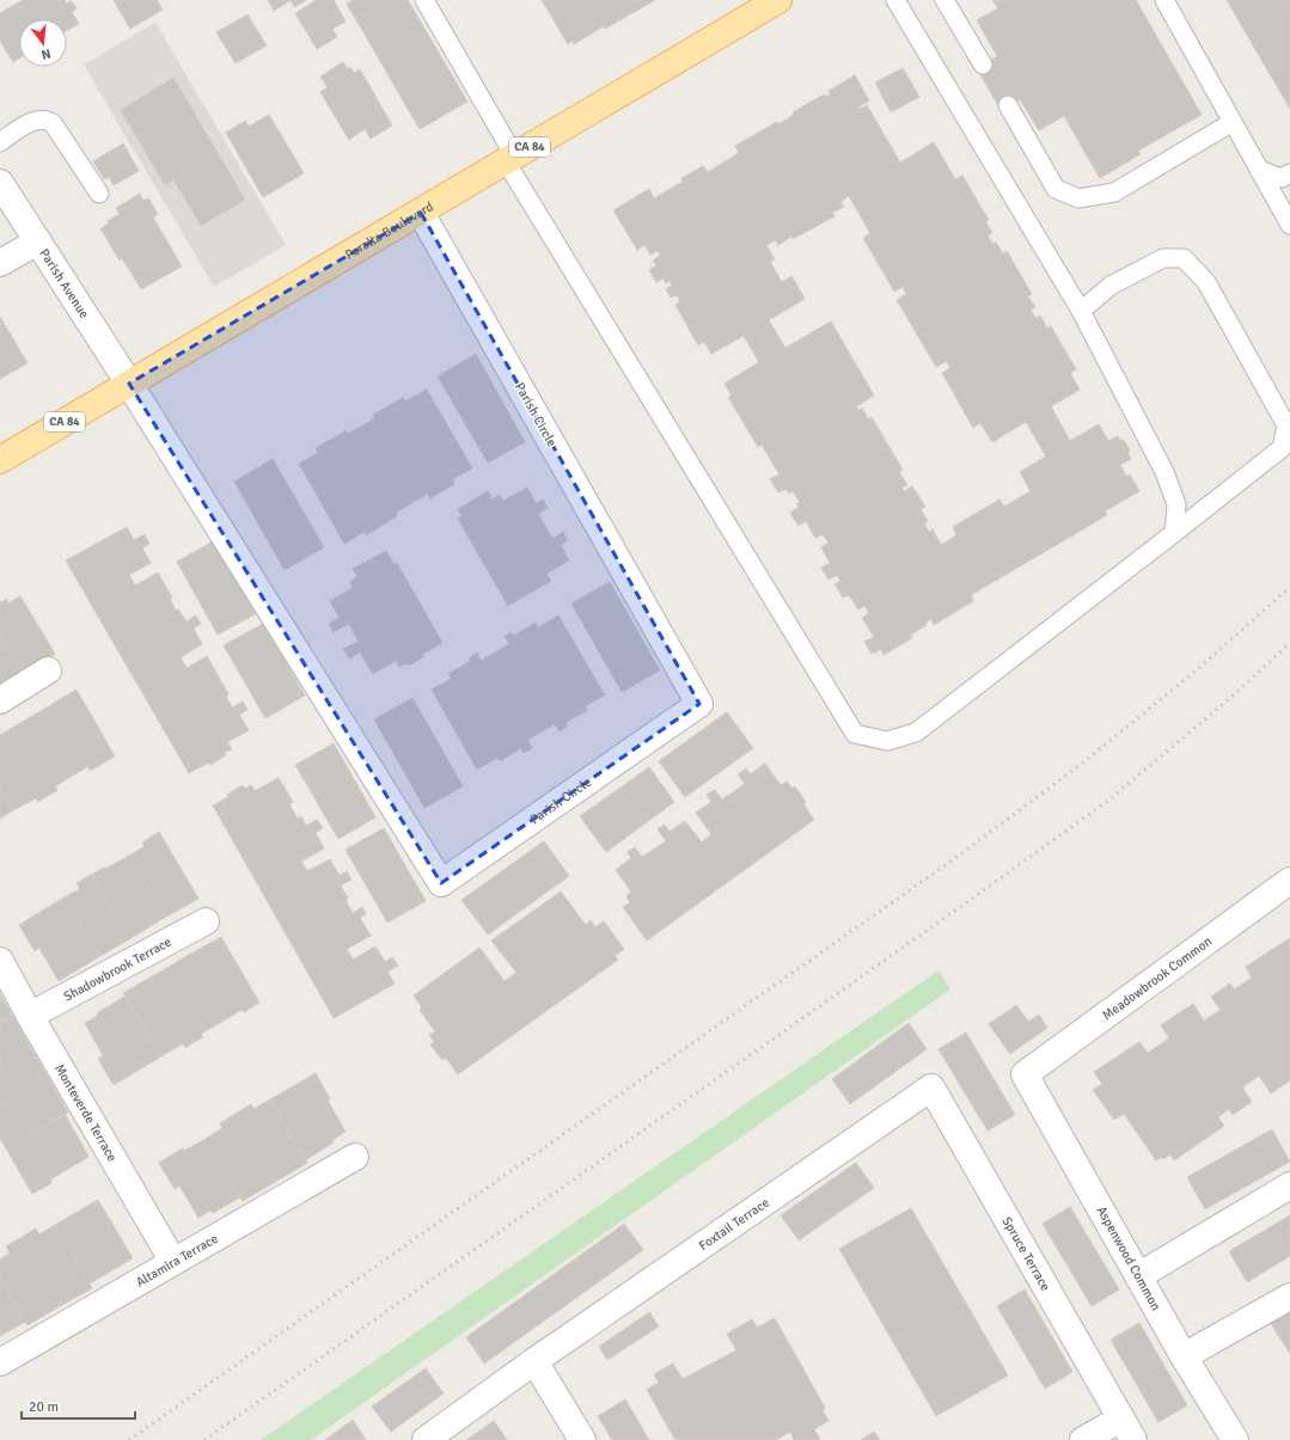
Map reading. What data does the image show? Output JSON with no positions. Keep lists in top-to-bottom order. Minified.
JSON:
{"streets":{"main road":["CA 84","Peralta Boulevard"],"street":["Parish Avenue","Parish Circle","Shadowbrook Terrace","Meadowbrook Common","Monteverde Terrace","Foxtail Terrace","Spruce Terrace","Aspenwood Common","Altamira Terrace"]},"crossings":[["Peralta Boulevard","Parish Avenue"],["Peralta Boulevard","Parish Circle"],["Parish Avenue","Parish Circle"],["Shadowbrook Terrace","Monteverde Terrace"],["Meadowbrook Common","Aspenwood Common"],["Monteverde Terrace","Altamira Terrace"],["Foxtail Terrace","Spruce Terrace"]],"scale_bar":"20 m","north":"bottom"}
